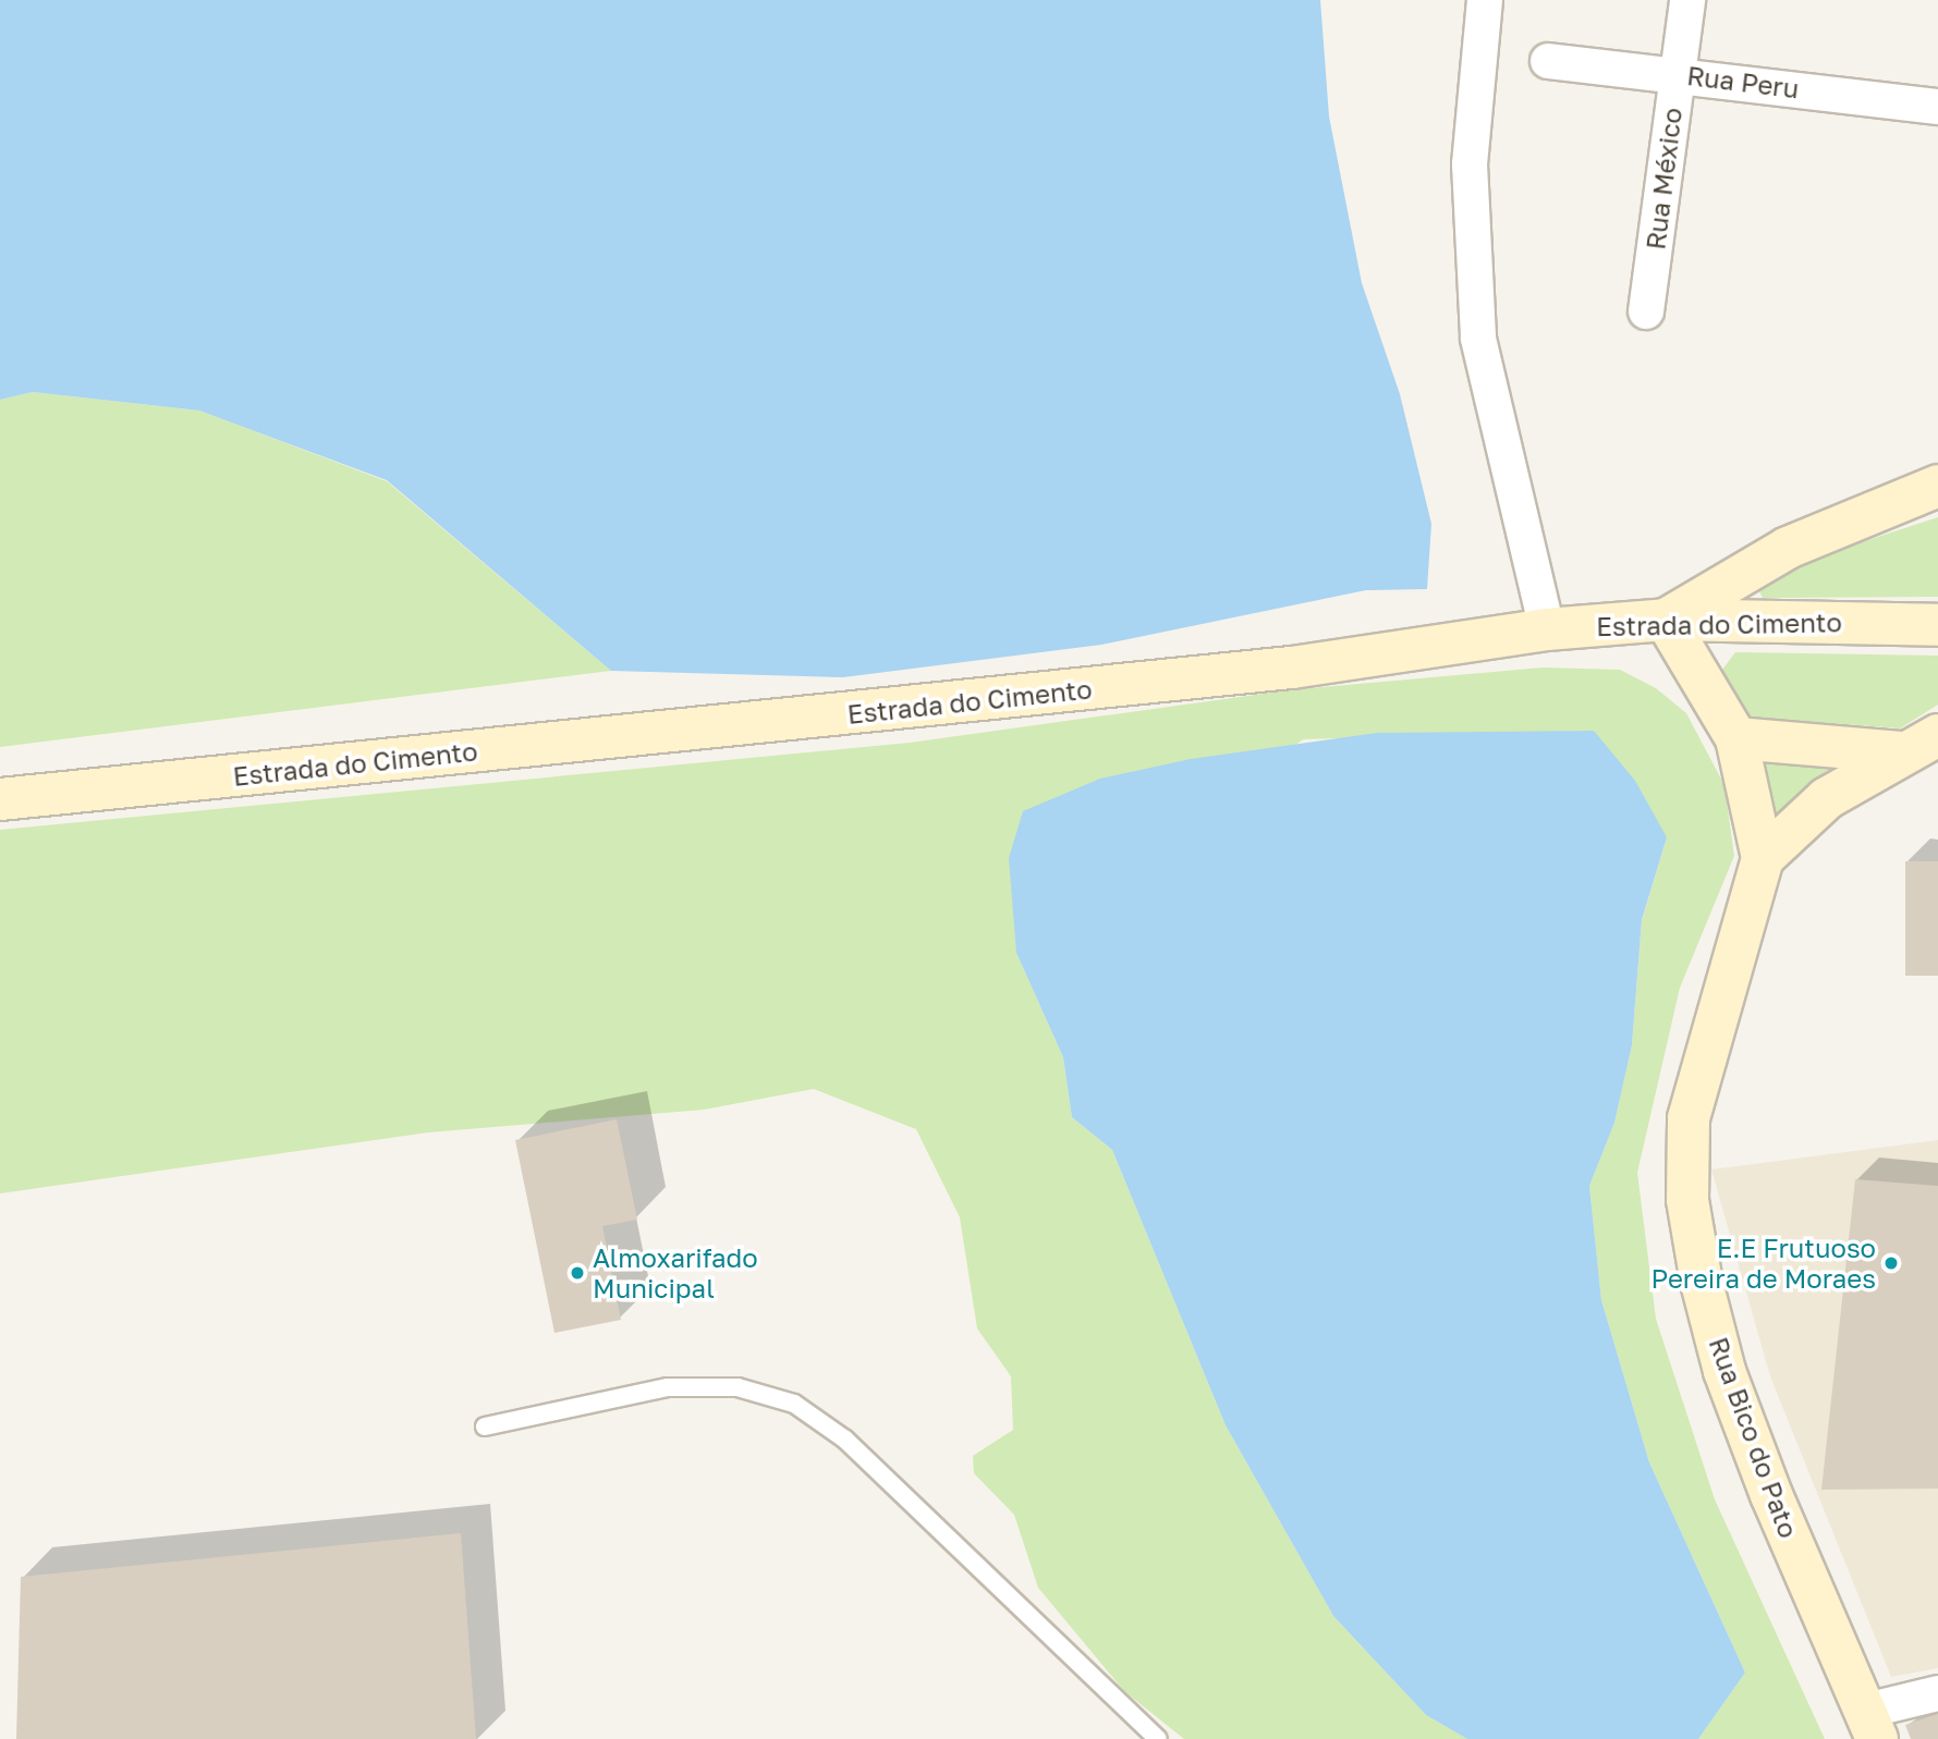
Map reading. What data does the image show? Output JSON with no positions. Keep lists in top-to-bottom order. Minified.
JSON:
{"streets":{"street":["Rua Peru","Rua México","Estrada do Cimento","Rua Bico do Pato"]},"crossings":[["Rua Peru","Rua México"],["Estrada do Cimento","Rua Bico do Pato"]],"places":["E.E Frutuoso Pereira de Moraes","Almoxarifado Municipal"]}
